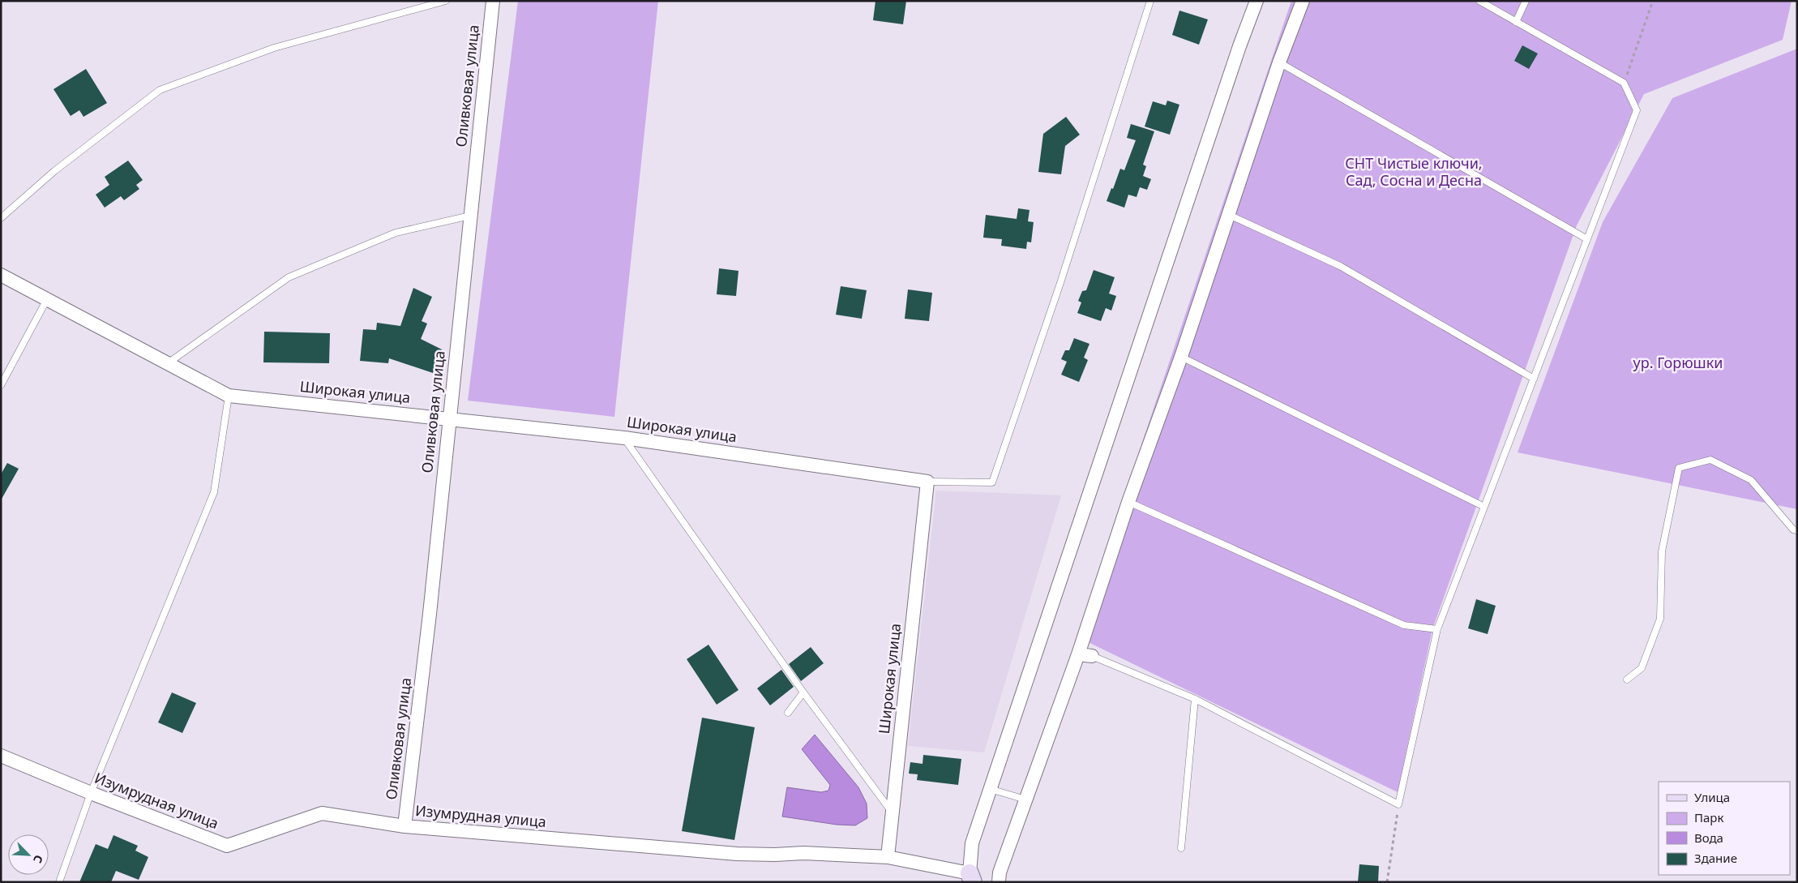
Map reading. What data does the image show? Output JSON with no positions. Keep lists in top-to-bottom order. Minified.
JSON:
{"streets":{"street":["Оливковая улица","Широкая улица","Изумрудная улица"]},"crossings":[["Оливковая улица","Широкая улица"],["Оливковая улица","Изумрудная улица"],["Широкая улица","Изумрудная улица"]],"parks":["СНТ Чистые ключи, Сад, Сосна и Десна","ур. Горюшки"],"legend":["Улица","Парк","Вода","Здание"],"north":"bottom right"}
